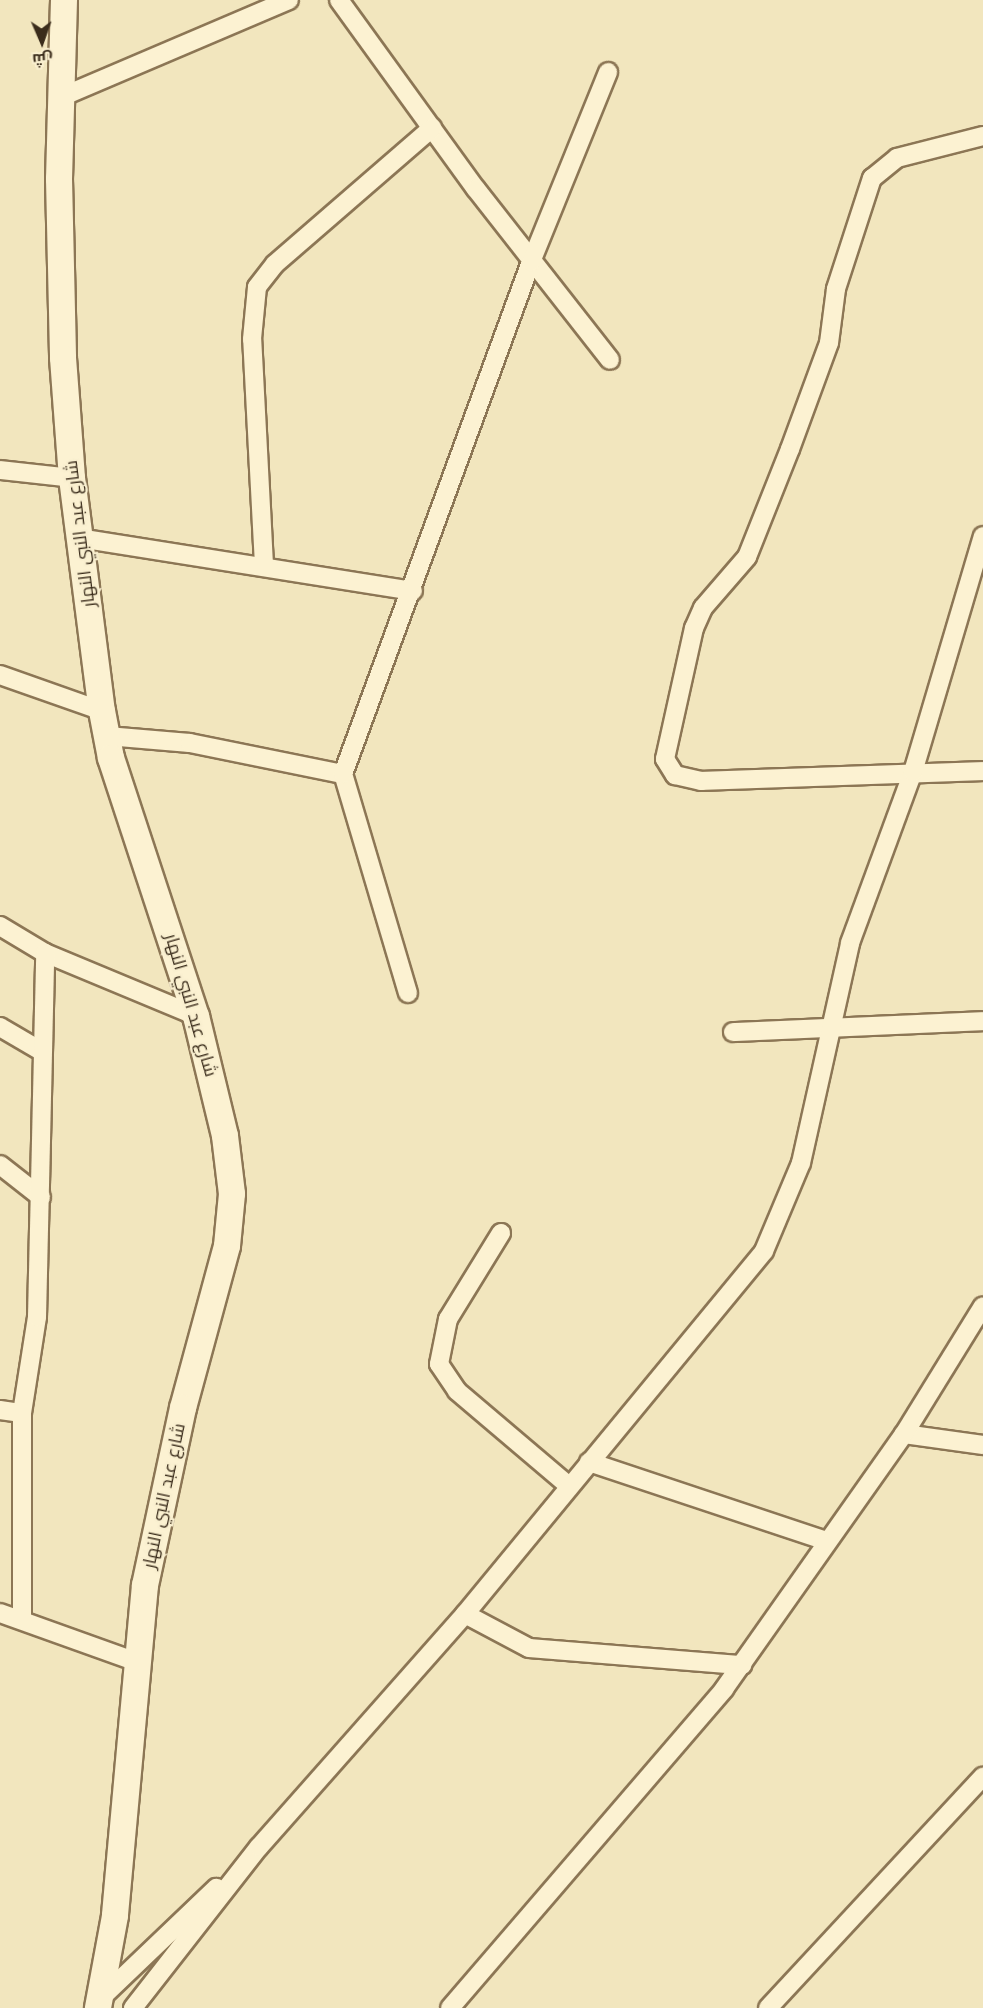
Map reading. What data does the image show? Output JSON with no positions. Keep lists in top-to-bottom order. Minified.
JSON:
{"streets":{"street":["شارع عبد النبي النهار"]},"north":"bottom"}
